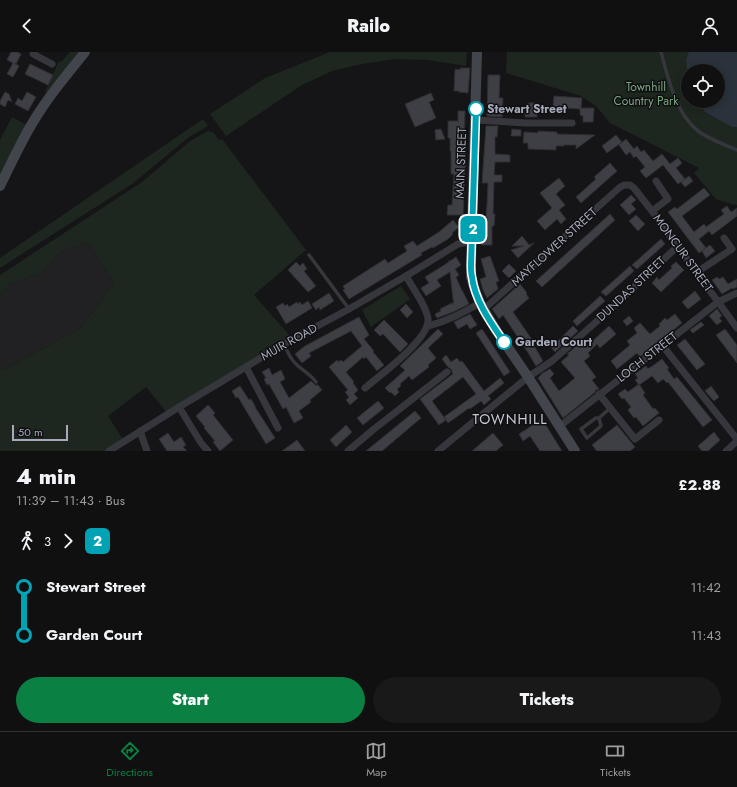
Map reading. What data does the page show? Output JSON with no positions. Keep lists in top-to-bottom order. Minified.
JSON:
{"streets":{"street":["MAIN STREET","MAYFLOWER STREET","MONCUR STREET","DUNDAS STREET","MUIR ROAD","LOCH STREET"]},"crossings":[["MAIN STREET","MAYFLOWER STREET"],["MAIN STREET","DUNDAS STREET"],["MAIN STREET","MUIR ROAD"],["MAIN STREET","LOCH STREET"],["MAYFLOWER STREET","MONCUR STREET"],["MONCUR STREET","DUNDAS STREET"],["MONCUR STREET","LOCH STREET"]],"districts":["TOWNHILL"],"parks":["Townhill Country Park"],"places":["Stewart Street","Garden Court"],"lines":["bus line 2"],"scale_bar":"50 m","page":{"header":"Railo","on_map":"2","scale":"50 m","heading":["4 min","11:39 – 11:43 · Bus","£2.88"],"legs":["3","2"],"list":[{"name":"Stewart Street","value":"11:42"},{"name":"Garden Court","value":"11:43"}],"buttons":["Start","Tickets"],"tabs":["Directions","Map","Tickets"]}}
